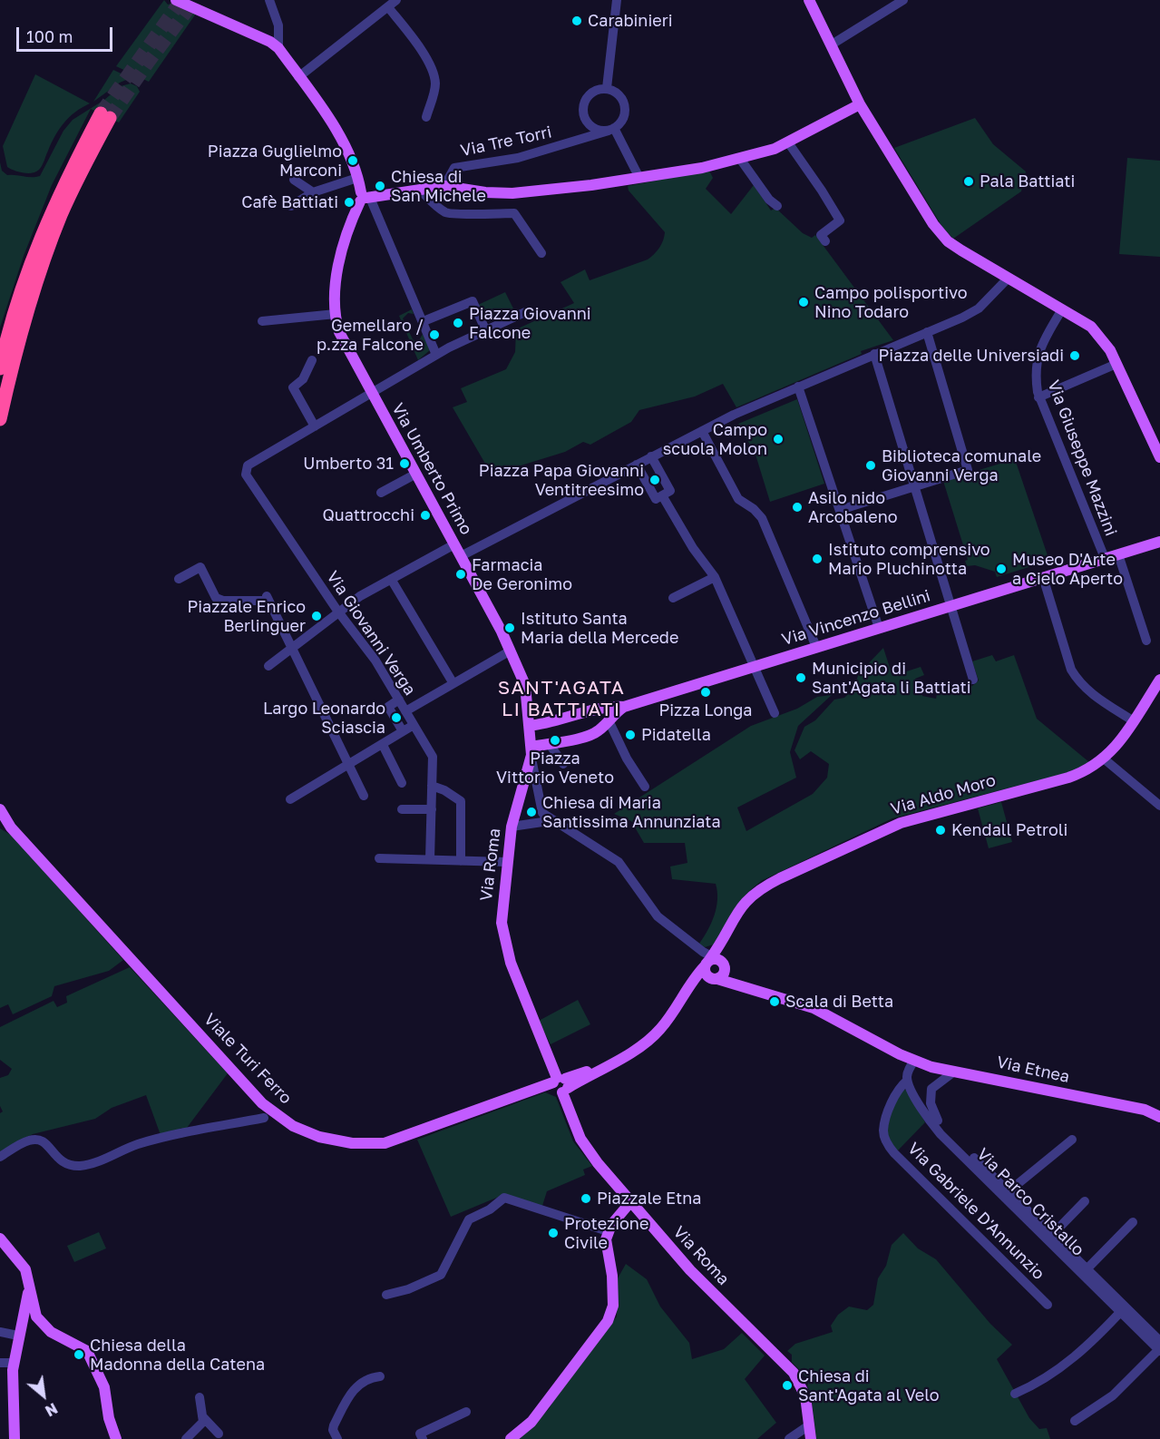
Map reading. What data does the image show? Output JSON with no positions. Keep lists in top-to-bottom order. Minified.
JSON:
{"streets":{"main road":["Via Umberto Primo","Via Vincenzo Bellini","Via Aldo Moro","Via Roma","Viale Turi Ferro","Via Etnea"],"street":["Via Tre Torri","Via Giuseppe Mazzini","Via Giovanni Verga","Via Parco Cristallo","Via Gabriele D'Annunzio"]},"crossings":[["Via Giuseppe Mazzini","Via Vincenzo Bellini"],["Via Umberto Primo","Via Roma"],["Via Roma","Viale Turi Ferro"],["Via Etnea","Via Parco Cristallo"],["Via Etnea","Via Gabriele D'Annunzio"],["Via Parco Cristallo","Via Gabriele D'Annunzio"]],"districts":["SANT'AGATA LI BATTIATI"],"places":["Carabinieri","Piazza Guglielmo Marconi","Pala Battiati","Chiesa di San Michele","Cafè Battiati","Campo polisportivo Nino Todaro","Piazza Giovanni Falcone","Gemellaro / p.zza Falcone","Piazza delle Universiadi","Campo scuola Molon","Umberto 31","Biblioteca comunale Giovanni Verga","Piazza Papa Giovanni Ventitreesimo","Asilo nido Arcobaleno","Quattrocchi","Istituto comprensivo Mario Pluchinotta","Museo D'Arte a Cielo Aperto","Farmacia De Geronimo","Piazzale Enrico Berlinguer","Istituto Santa Maria della Mercede","Municipio di Sant'Agata li Battiati","Pizza Longa","Largo Leonardo Sciascia","Pidatella","Piazza Vittorio Veneto","Chiesa di Maria Santissima Annunziata","Kendall Petroli","Scala di Betta","Piazzale Etna","Protezione Civile","Chiesa della Madonna della Catena","Chiesa di Sant'Agata al Velo"],"scale_bar":"100 m","north":"bottom right"}
